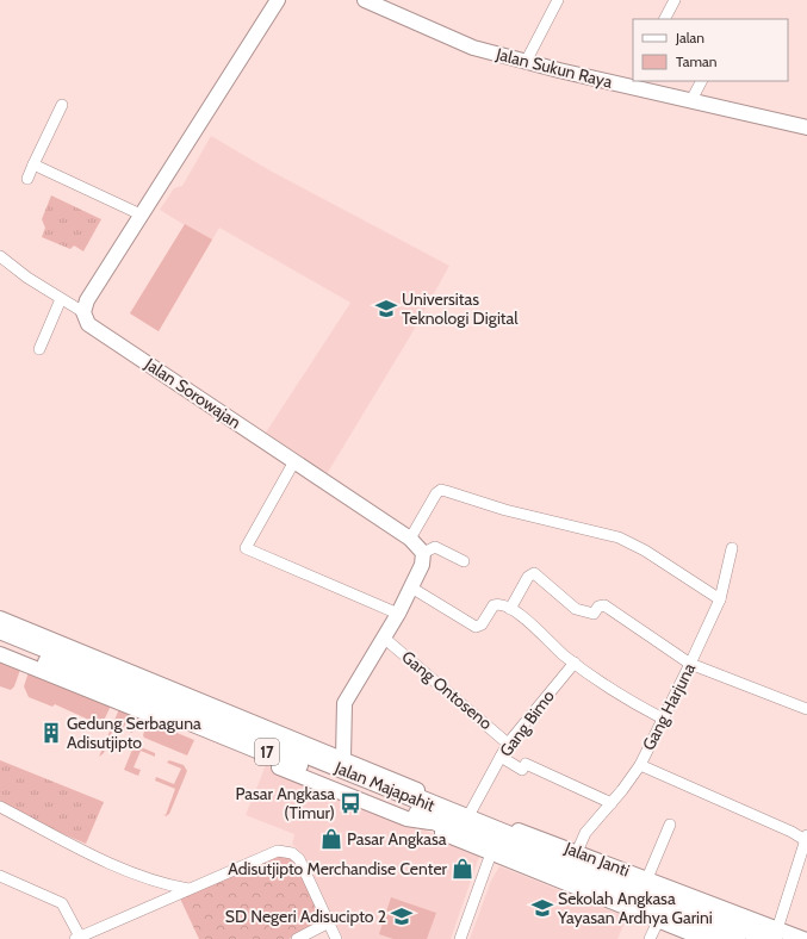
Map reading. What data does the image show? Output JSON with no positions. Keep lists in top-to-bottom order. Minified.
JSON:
{"streets":{"highway":["17","Jalan Majapahit"],"street":["Jalan Sukun Raya","Jalan Sorowajan","Gang Ontoseno","Gang Harjuna","Gang Bimo","Jalan Janti"]},"crossings":[["Gang Ontoseno","Gang Bimo"],["Gang Harjuna","Jalan Janti"],["Gang Bimo","Jalan Janti"],["Jalan Majapahit","Jalan Janti"]],"places":{"school or university":["Universitas Teknologi Digital","Sekolah Angkasa Yayasan Ardhya Garini","SD Negeri Adisucipto 2"],"building":["Gedung Serbaguna Adisutjipto"],"bus stop":["Pasar Angkasa (Timur)"],"shop":["Pasar Angkasa","Adisutjipto Merchandise Center"]},"legend":["Jalan","Taman"]}
